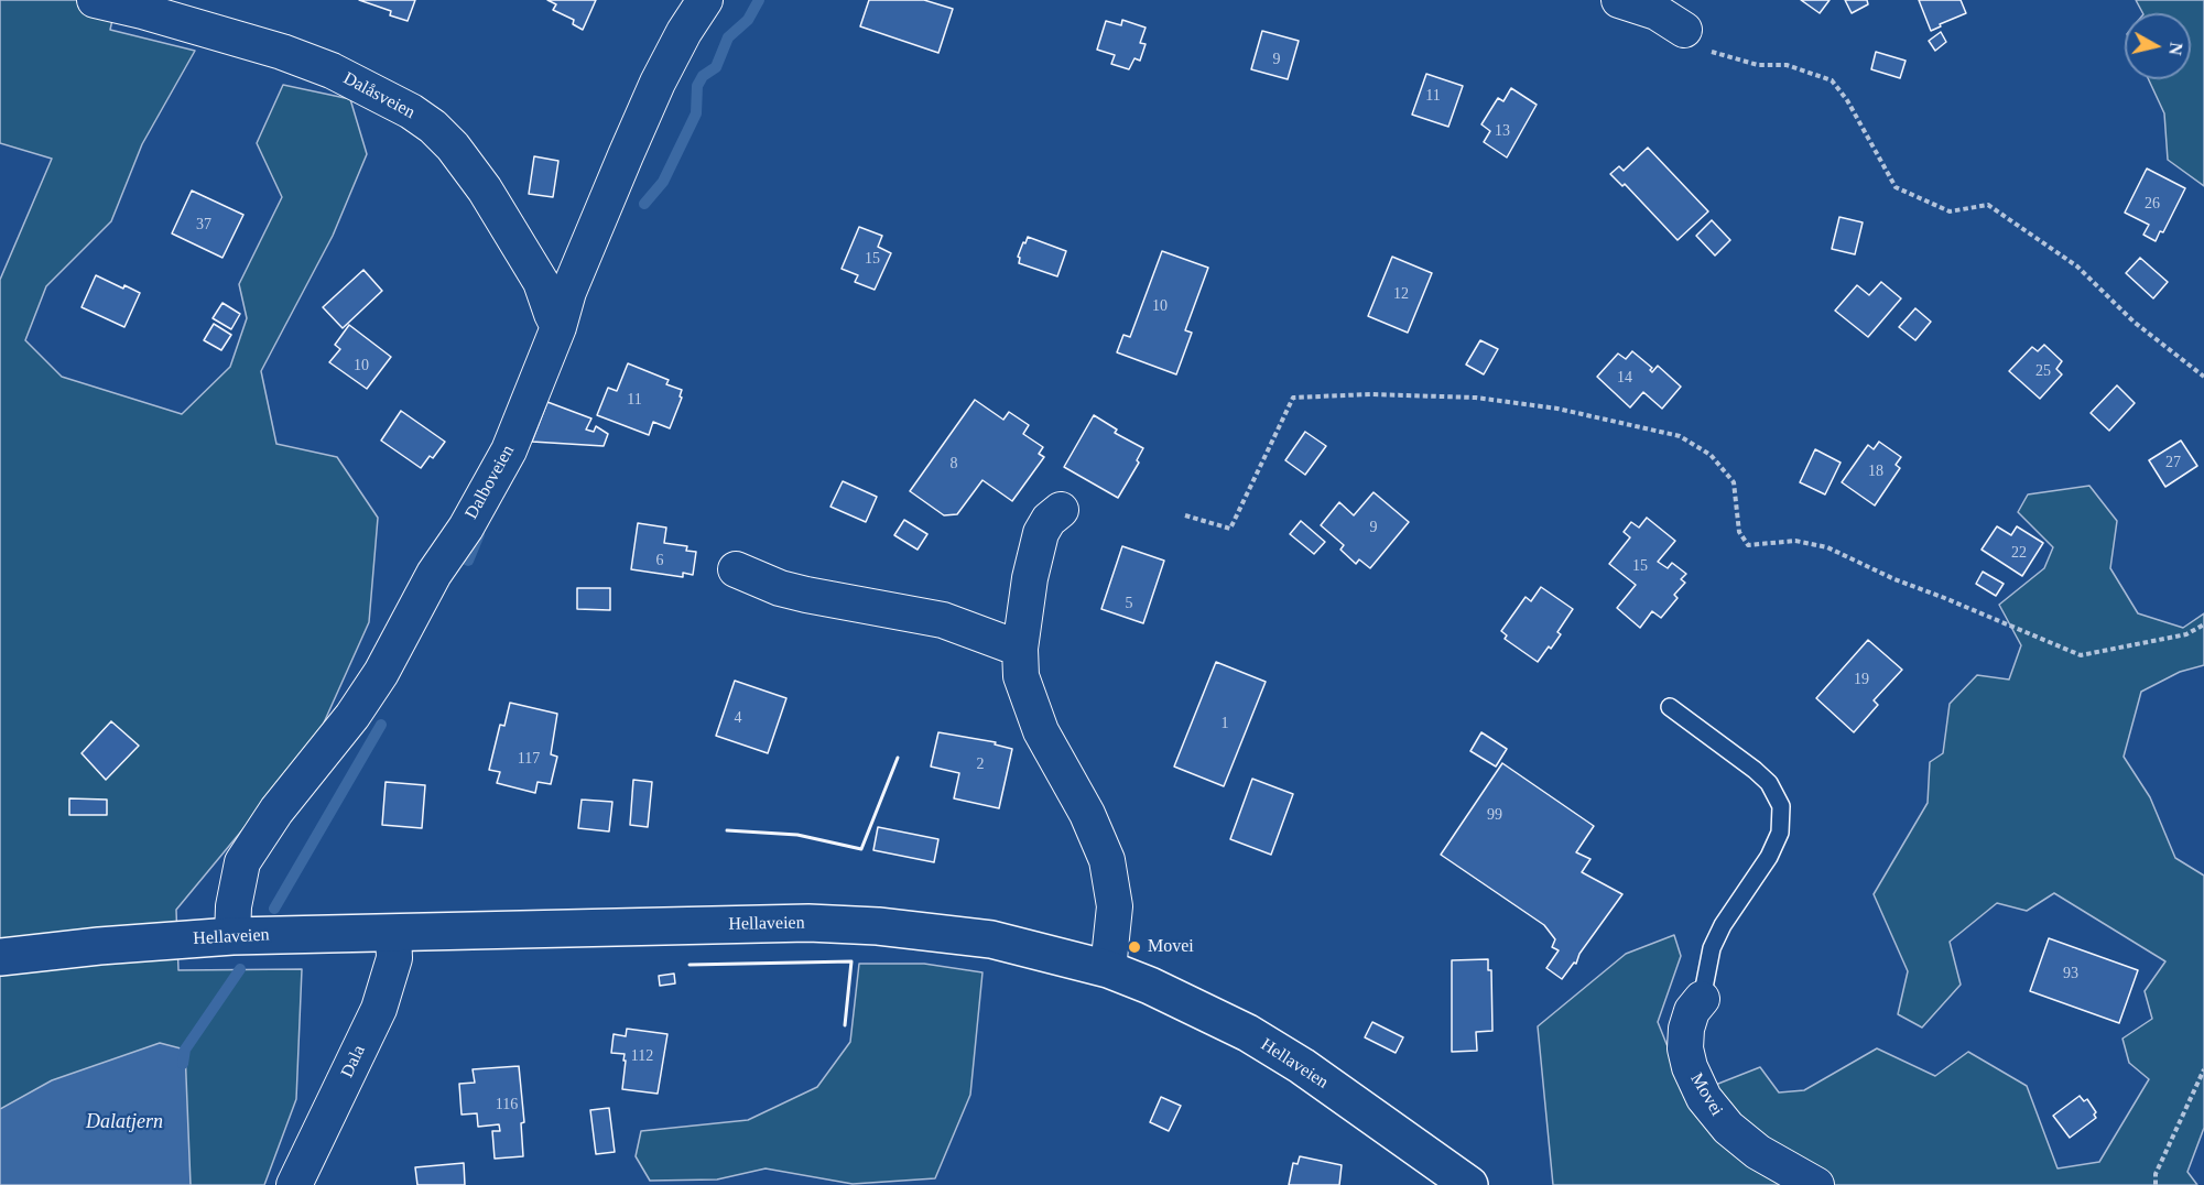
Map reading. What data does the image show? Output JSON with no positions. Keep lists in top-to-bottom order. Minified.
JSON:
{"streets":{"main road":["Hellaveien"],"street":["Dalåsveien","Dalboveien","Dala","Movei"]},"crossings":[["Dalåsveien","Dalboveien"],["Dalboveien","Hellaveien"],["Hellaveien","Dala"]],"water":["Dalatjern"],"places":["Movei"],"house_numbers":["9","11","13","26","37","15","12","10","10","25","14","11","27","8","18","9","22","6","15","5","19","4","1","117","2","99","93","112","116"],"north":"right"}
